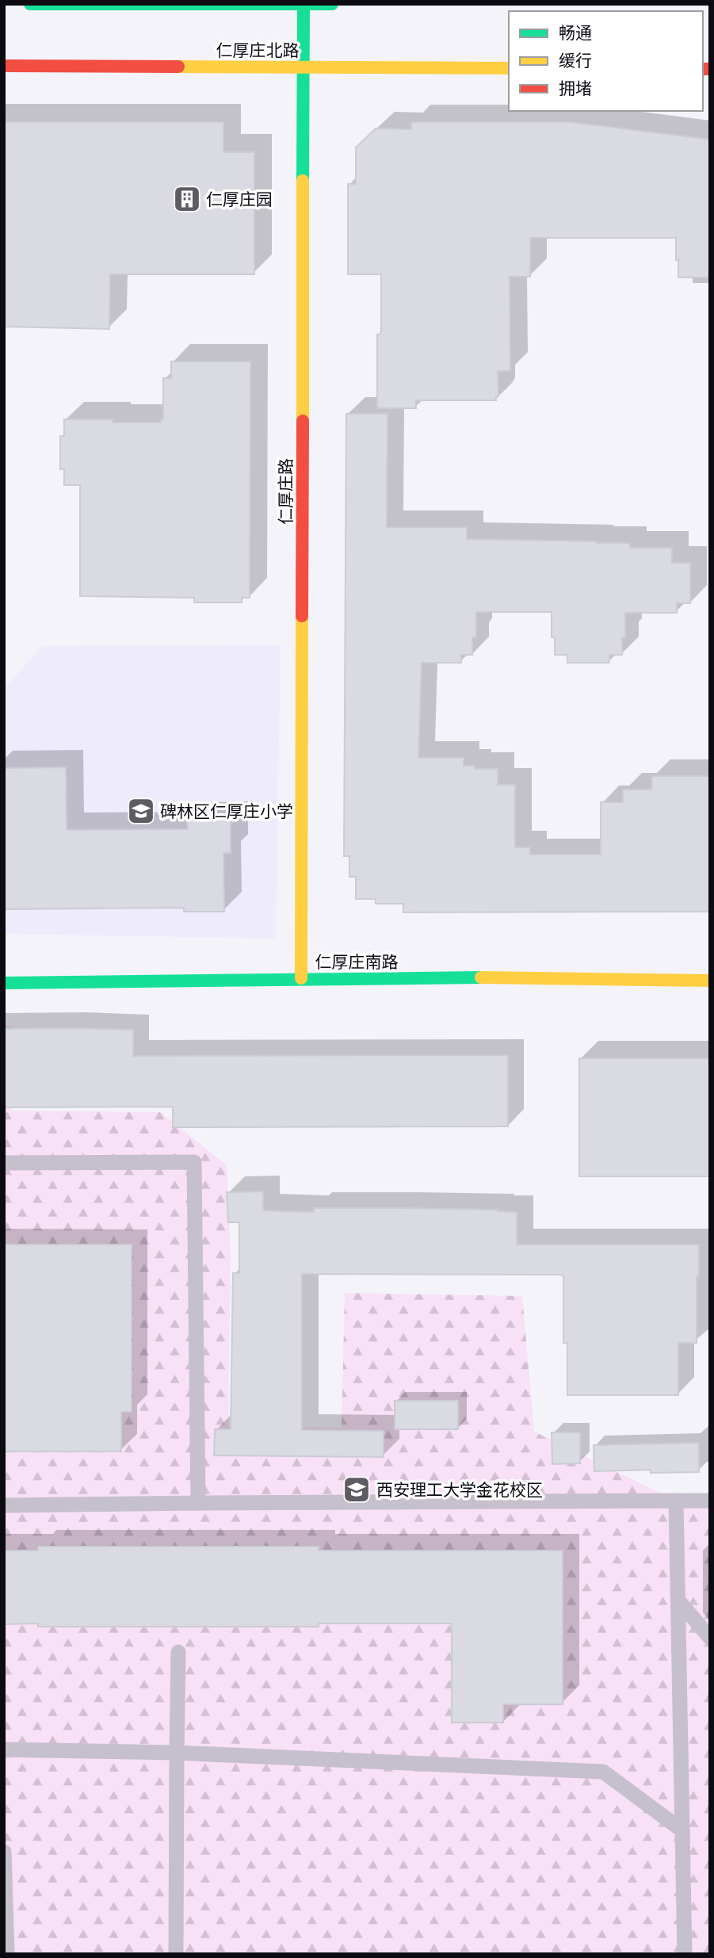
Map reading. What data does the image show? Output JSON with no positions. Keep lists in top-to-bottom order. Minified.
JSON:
{"streets":{"street":["仁厚庄北路","仁厚庄路","仁厚庄南路"]},"crossings":[["仁厚庄北路","仁厚庄路"],["仁厚庄路","仁厚庄南路"]],"places":{"building":["仁厚庄园"],"school or university":["碑林区仁厚庄小学","西安理工大学金花校区"]},"legend":["畅通","缓行","拥堵"]}
